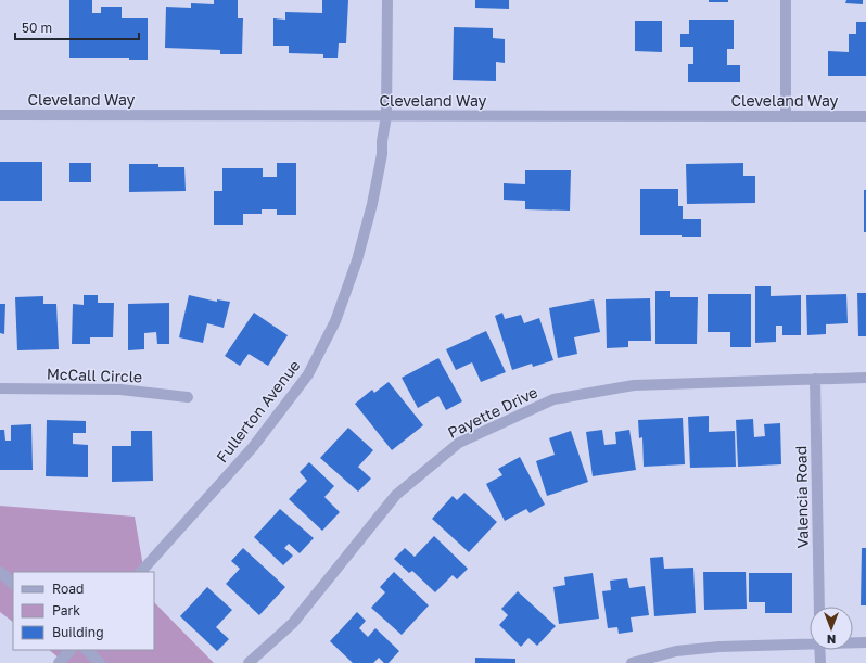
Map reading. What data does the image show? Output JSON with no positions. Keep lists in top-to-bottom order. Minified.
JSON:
{"streets":{"street":["Cleveland Way","McCall Circle","Fullerton Avenue","Payette Drive","Valencia Road"]},"crossings":[["Cleveland Way","Fullerton Avenue"],["Payette Drive","Valencia Road"]],"legend":["Road","Park","Building"],"scale_bar":"50 m","north":"bottom"}
